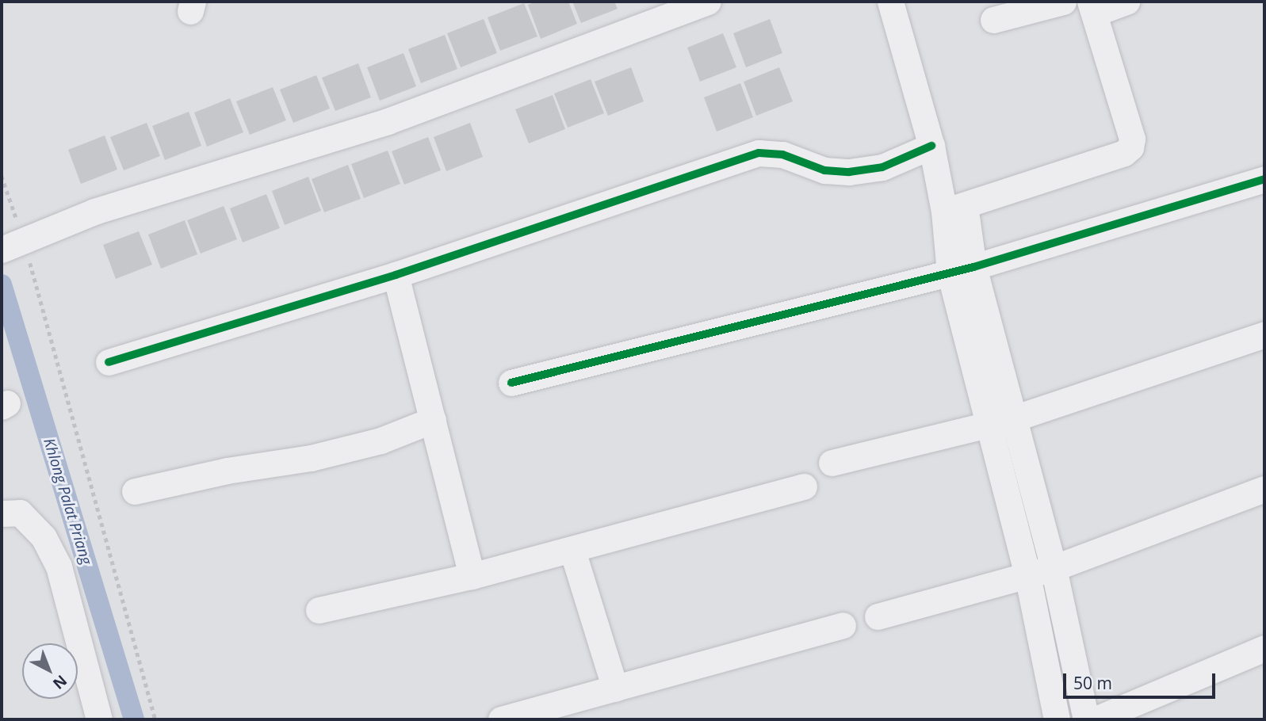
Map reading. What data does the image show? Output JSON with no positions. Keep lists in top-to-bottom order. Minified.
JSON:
{"water":["Khlong Palat Priang"],"scale_bar":"50 m","north":"bottom right"}
